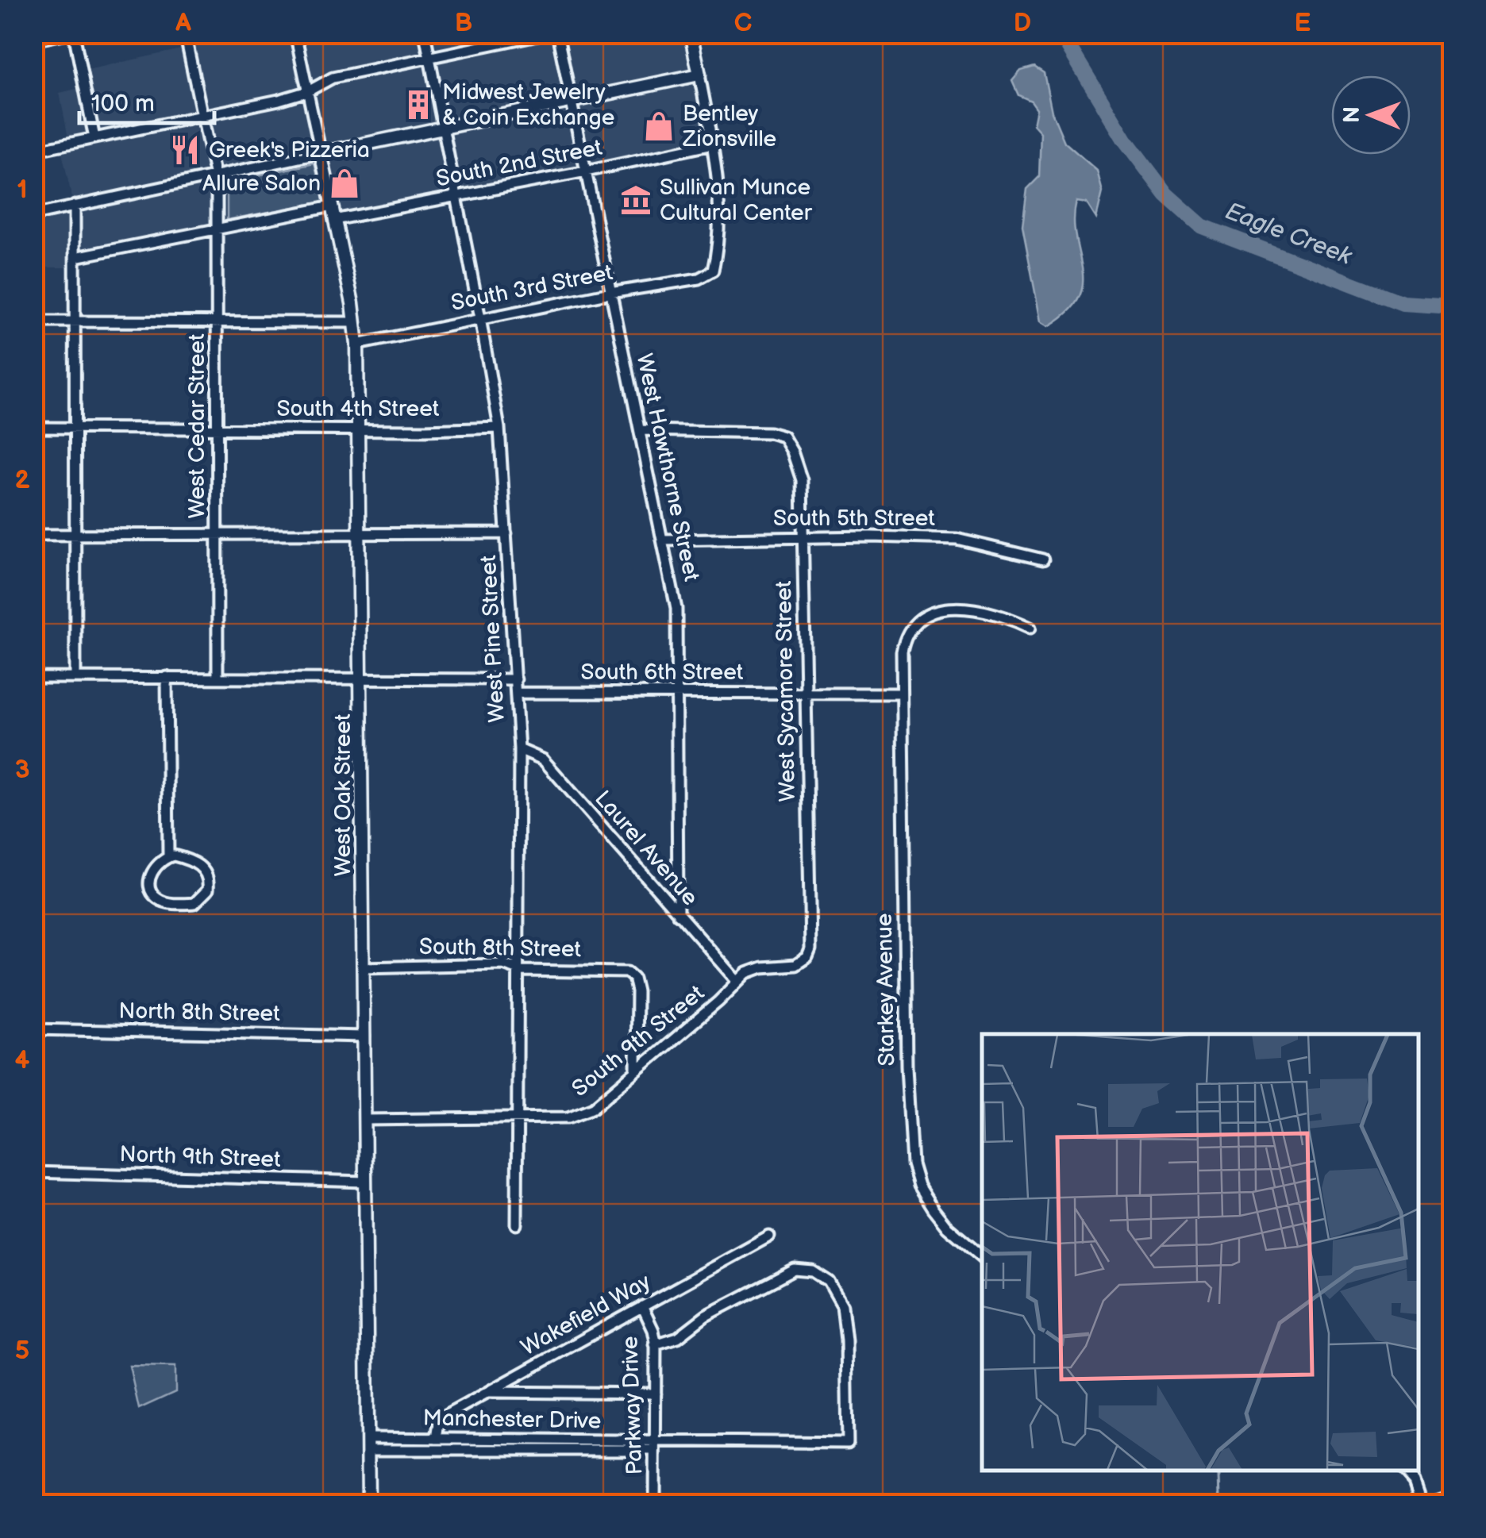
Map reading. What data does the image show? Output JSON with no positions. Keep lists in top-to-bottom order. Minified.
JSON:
{"streets":{"main road":["West Oak Street"],"street":["South 2nd Street","South 3rd Street","South 4th Street","West Cedar Street","West Hawthorne Street","South 5th Street","West Pine Street","South 6th Street","West Sycamore Street","Laurel Avenue","South 8th Street","Starkey Avenue","North 8th Street","South 9th Street","North 9th Street","Wakefield Way","Parkway Drive","Manchester Drive"]},"crossings":[["South 2nd Street","South 3rd Street"],["South 2nd Street","West Hawthorne Street"],["South 2nd Street","West Pine Street"],["South 2nd Street","West Oak Street"],["South 3rd Street","West Hawthorne Street"],["South 3rd Street","West Pine Street"],["South 3rd Street","West Oak Street"],["South 4th Street","West Cedar Street"],["South 4th Street","West Pine Street"],["South 4th Street","West Oak Street"],["West Hawthorne Street","South 5th Street"],["West Hawthorne Street","South 6th Street"],["West Hawthorne Street","West Sycamore Street"],["West Hawthorne Street","Laurel Avenue"],["South 5th Street","West Sycamore Street"],["West Pine Street","South 6th Street"],["West Pine Street","Laurel Avenue"],["West Pine Street","South 8th Street"],["West Pine Street","South 9th Street"],["South 6th Street","West Sycamore Street"],["South 6th Street","Starkey Avenue"],["West Sycamore Street","Laurel Avenue"],["West Sycamore Street","South 9th Street"],["West Oak Street","South 8th Street"],["West Oak Street","North 8th Street"],["West Oak Street","South 9th Street"],["West Oak Street","North 9th Street"],["West Oak Street","Manchester Drive"],["Laurel Avenue","South 9th Street"],["South 8th Street","South 9th Street"],["Wakefield Way","Parkway Drive"],["Wakefield Way","Manchester Drive"],["Parkway Drive","Manchester Drive"]],"water":["Eagle Creek"],"places":{"building":["Midwest Jewelry & Coin Exchange"],"shop":["Bentley Zionsville","Allure Salon"],"restaurant":["Greek's Pizzeria"],"museum":["Sullivan Munce Cultural Center"]},"scale_bar":"100 m","north":"left","grid":{"columns":["A","B","C","D","E"],"rows":["1","2","3","4","5"]}}
